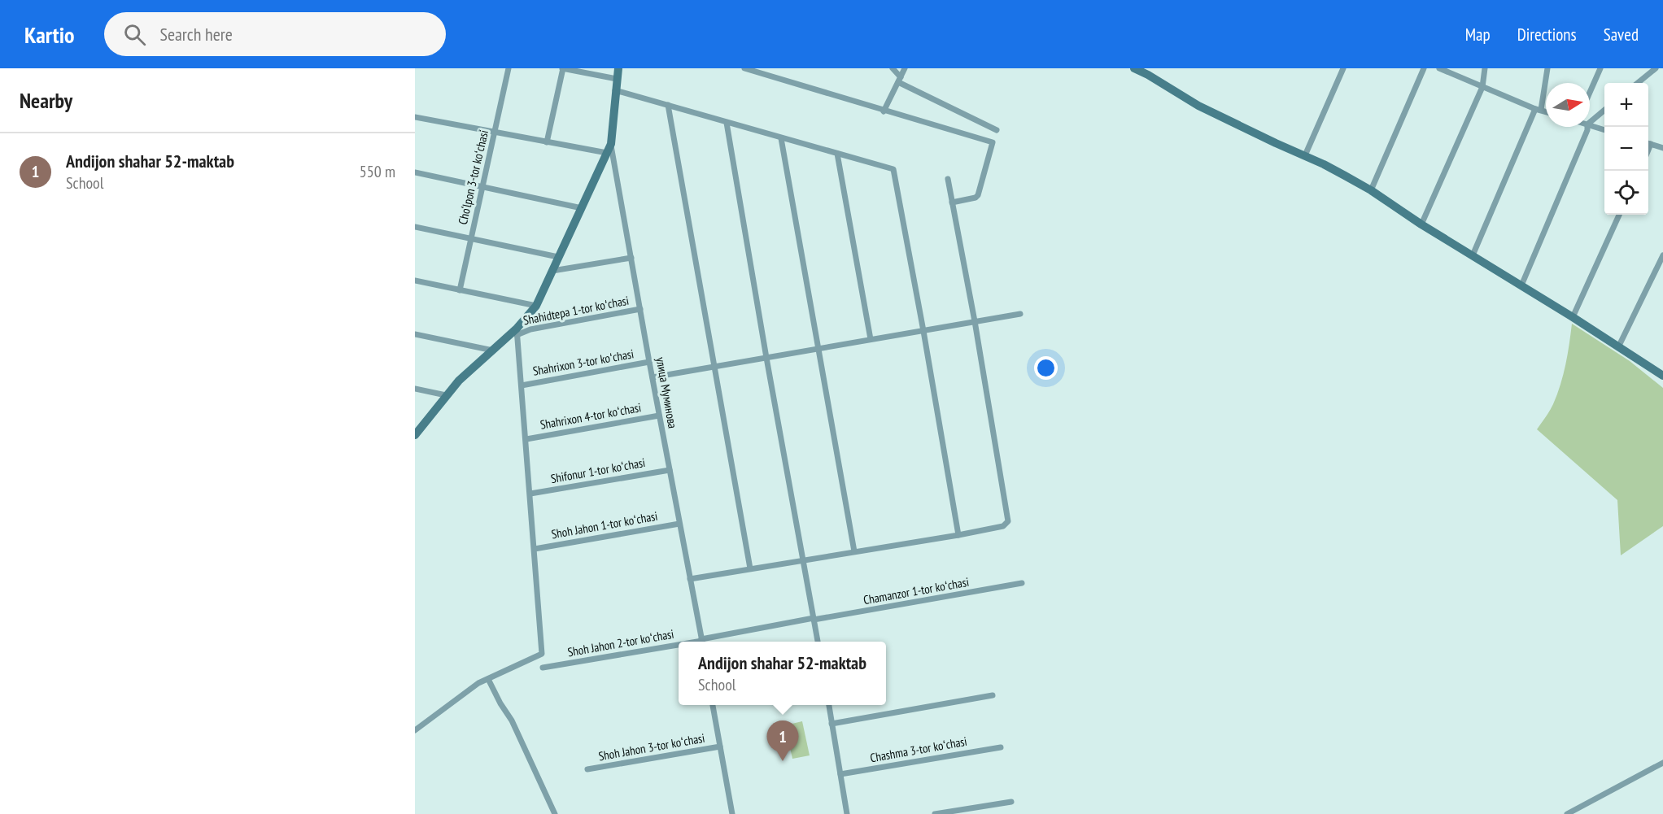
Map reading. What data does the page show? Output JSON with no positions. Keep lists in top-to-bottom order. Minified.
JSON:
{"streets":{"street":["Cho‘lpon 3-tor koʻchasi","Shahidtepa 1-tor koʻchasi","Shahrixon 3-tor koʻchasi","улица Муминова","Shahrixon 4-tor koʻchasi","Shifonur 1-tor koʻchasi","Shoh Jahon 1-tor koʻchasi","Chamanzor 1-tor koʻchasi","Shoh Jahon 2-tor koʻchasi","Shoh Jahon 3-tor koʻchasi","Chashma 3-tor koʻchasi"]},"crossings":[["Shahidtepa 1-tor koʻchasi","улица Муминова"],["Shahrixon 3-tor koʻchasi","улица Муминова"],["улица Муминова","Shahrixon 4-tor koʻchasi"],["улица Муминова","Shifonur 1-tor koʻchasi"],["улица Муминова","Shoh Jahon 1-tor koʻchasi"],["улица Муминова","Chamanzor 1-tor koʻchasi"]],"north":"right","page":{"header":"Kartio","search":"Search here","nav":["Map","Directions","Saved"],"heading":"Nearby","map_buttons":["+","−"],"list":[{"mark":"1","name":"Andijon shahar 52-maktab","note":"School","value":"550 m"}],"popup":["Andijon shahar 52-maktab","School"],"pins":"1"}}
